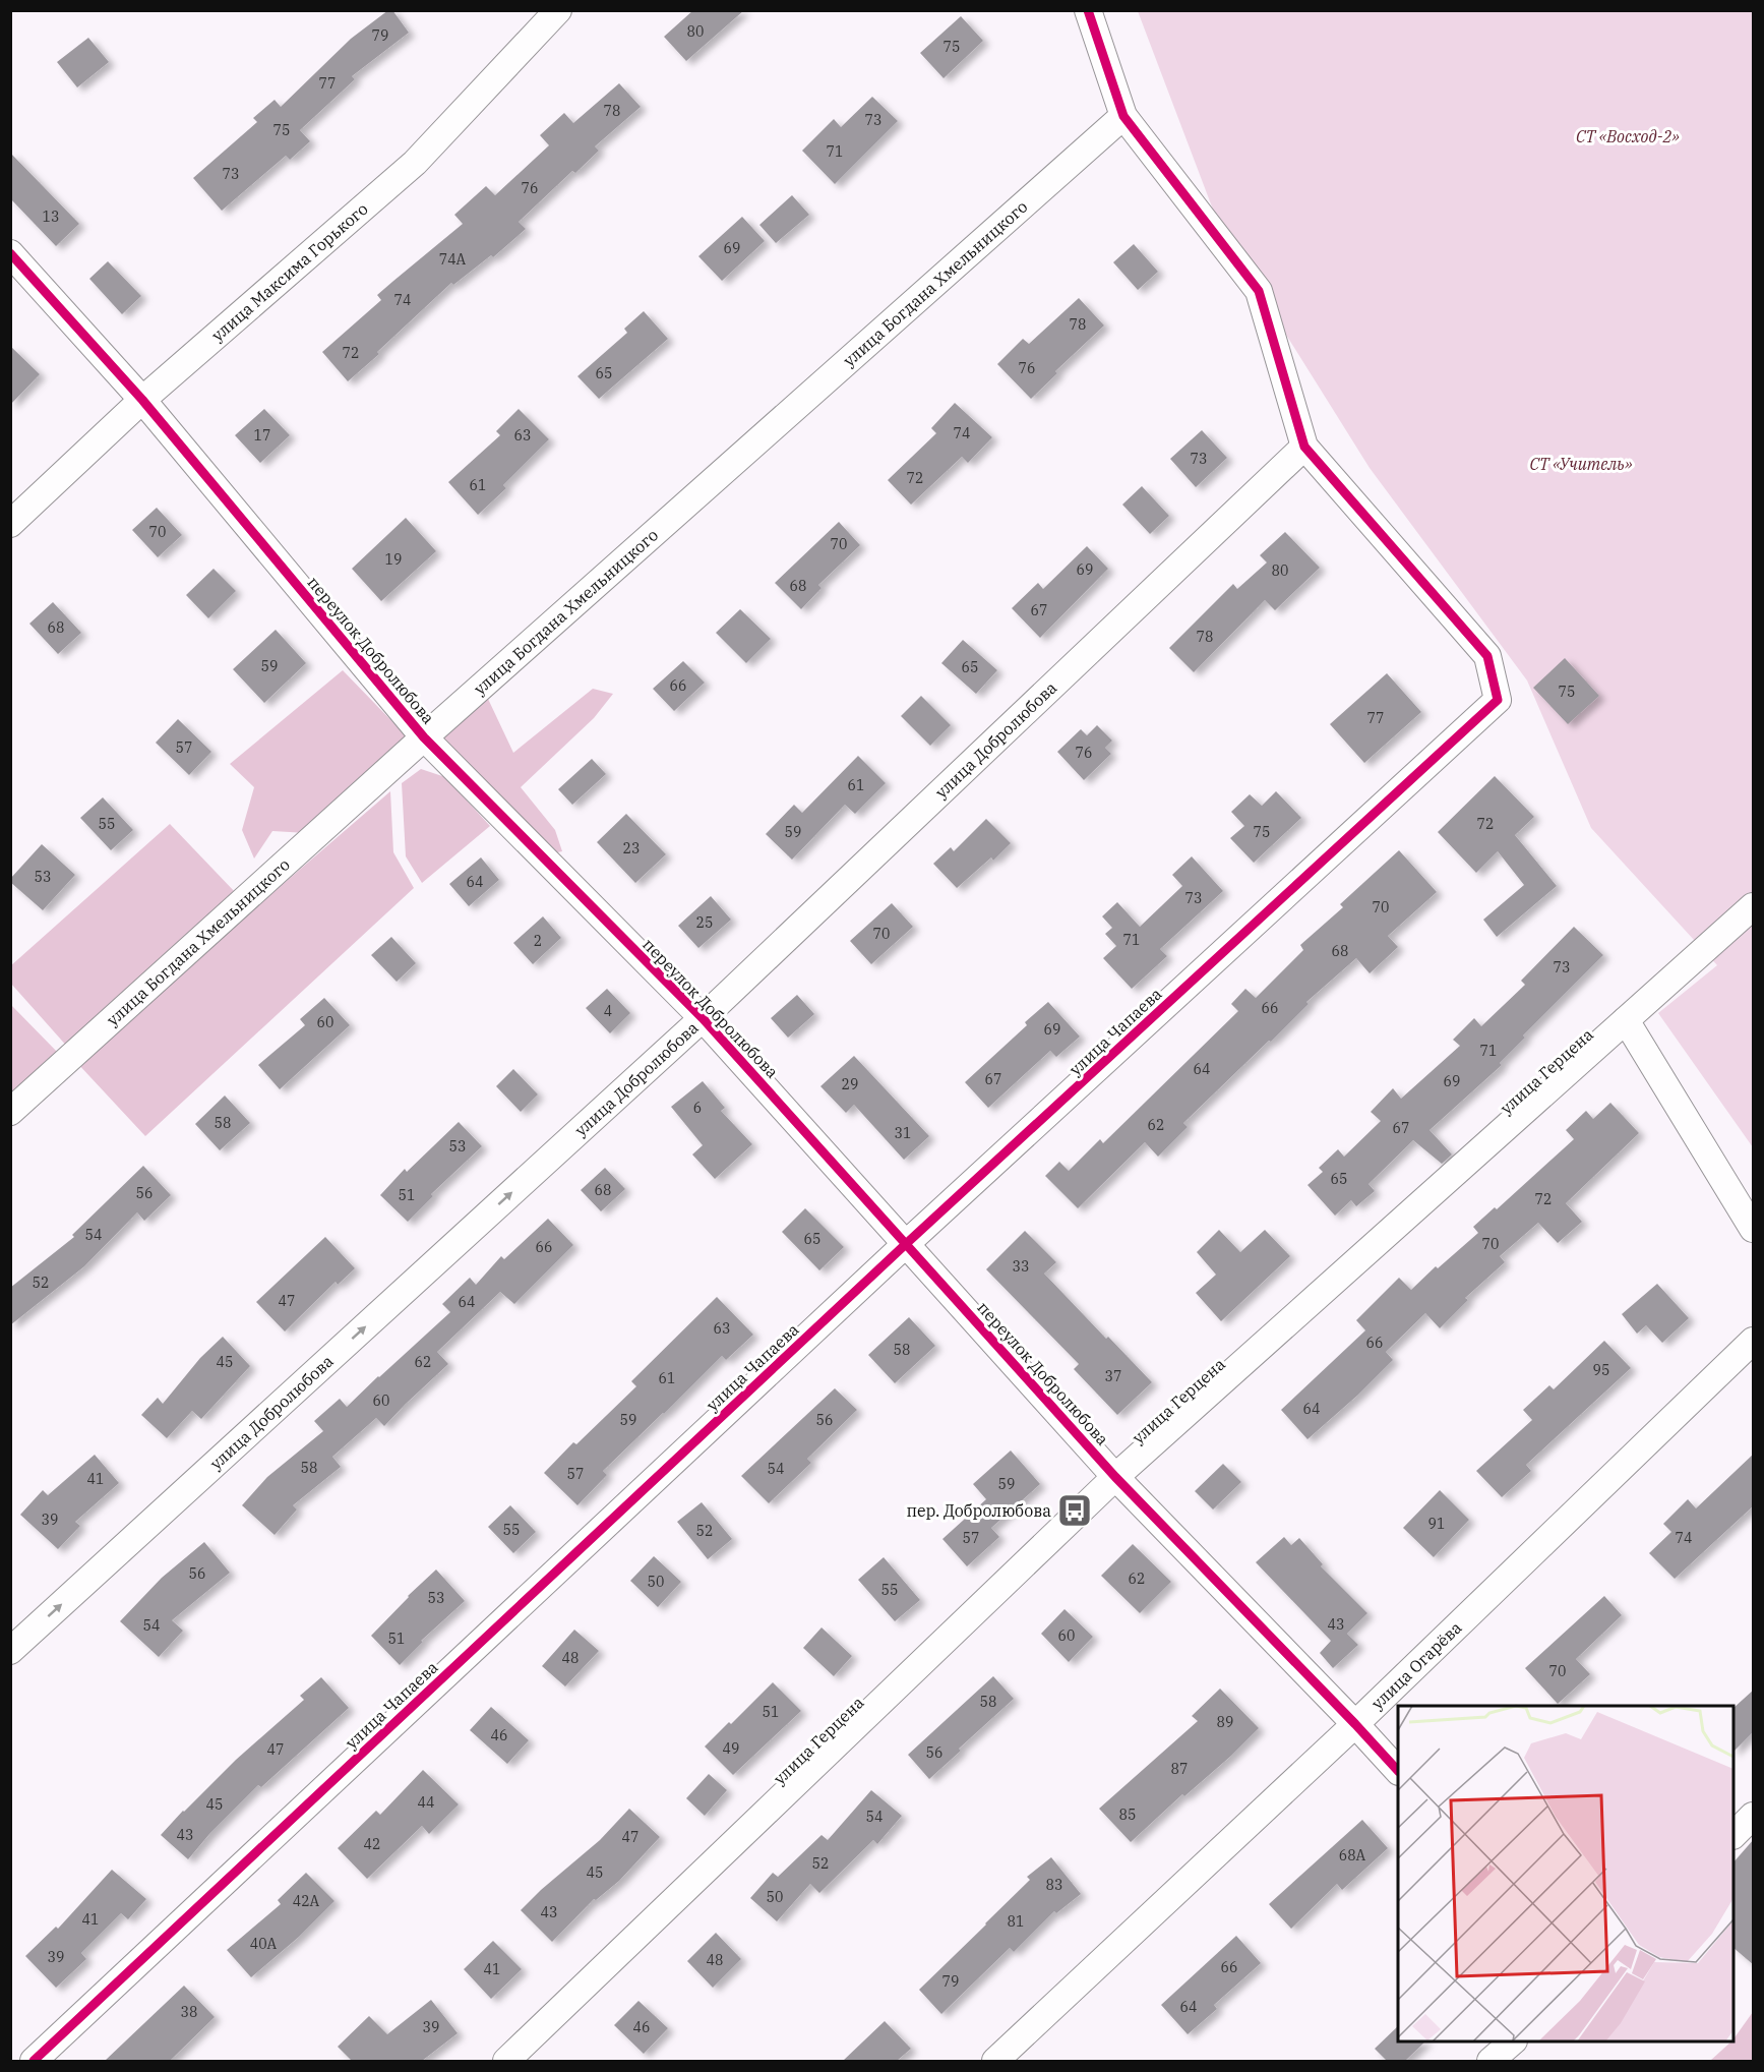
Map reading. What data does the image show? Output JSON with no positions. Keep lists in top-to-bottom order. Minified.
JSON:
{"streets":{"street":["улица Максима Горького","улица Богдана Хмельницкого","переулок Добролюбова","улица Добролюбова","улица Чапаева","улица Герцена","улица Огарёва"]},"crossings":[["улица Максима Горького","переулок Добролюбова"],["улица Богдана Хмельницкого","переулок Добролюбова"],["переулок Добролюбова","улица Добролюбова"],["переулок Добролюбова","улица Чапаева"],["переулок Добролюбова","улица Герцена"],["переулок Добролюбова","улица Огарёва"],["улица Добролюбова","улица Чапаева"]],"one_way":["улица Добролюбова"],"parks":["СТ «Восход-2»","СТ «Учитель»"],"places":{"bus stop":["пер. Добролюбова"]},"house_numbers":["80","79","75","77","78","73","75","71","73","76","13","69","74А","74","78","72","76","65","74","17","63","73","72","61","70","70","19","69","80","68","67","68","78","59","65","66","75","77","57","76","61","55","72","59","75","23","53","64","73","70","25","70","71","2","68","73","66","4","60","69","71","64","67","69","29","6","58","62","67","31","53","65","68","56","51","72","54","65","70","66","33","52","47","64","63","66","58","45","62","95","37","61","60","64","59","56","58","54","57","41","59","39","91","55","52","57","74","56","62","50","55","53","43","54","60","51","48","70","58","51","89","46","49","47","56","87","44","45","85","54","43","47","42","68А","52","45","83","50","42А","43","41","81","40А","39","48","66","41","79","64","38","39","46"]}
